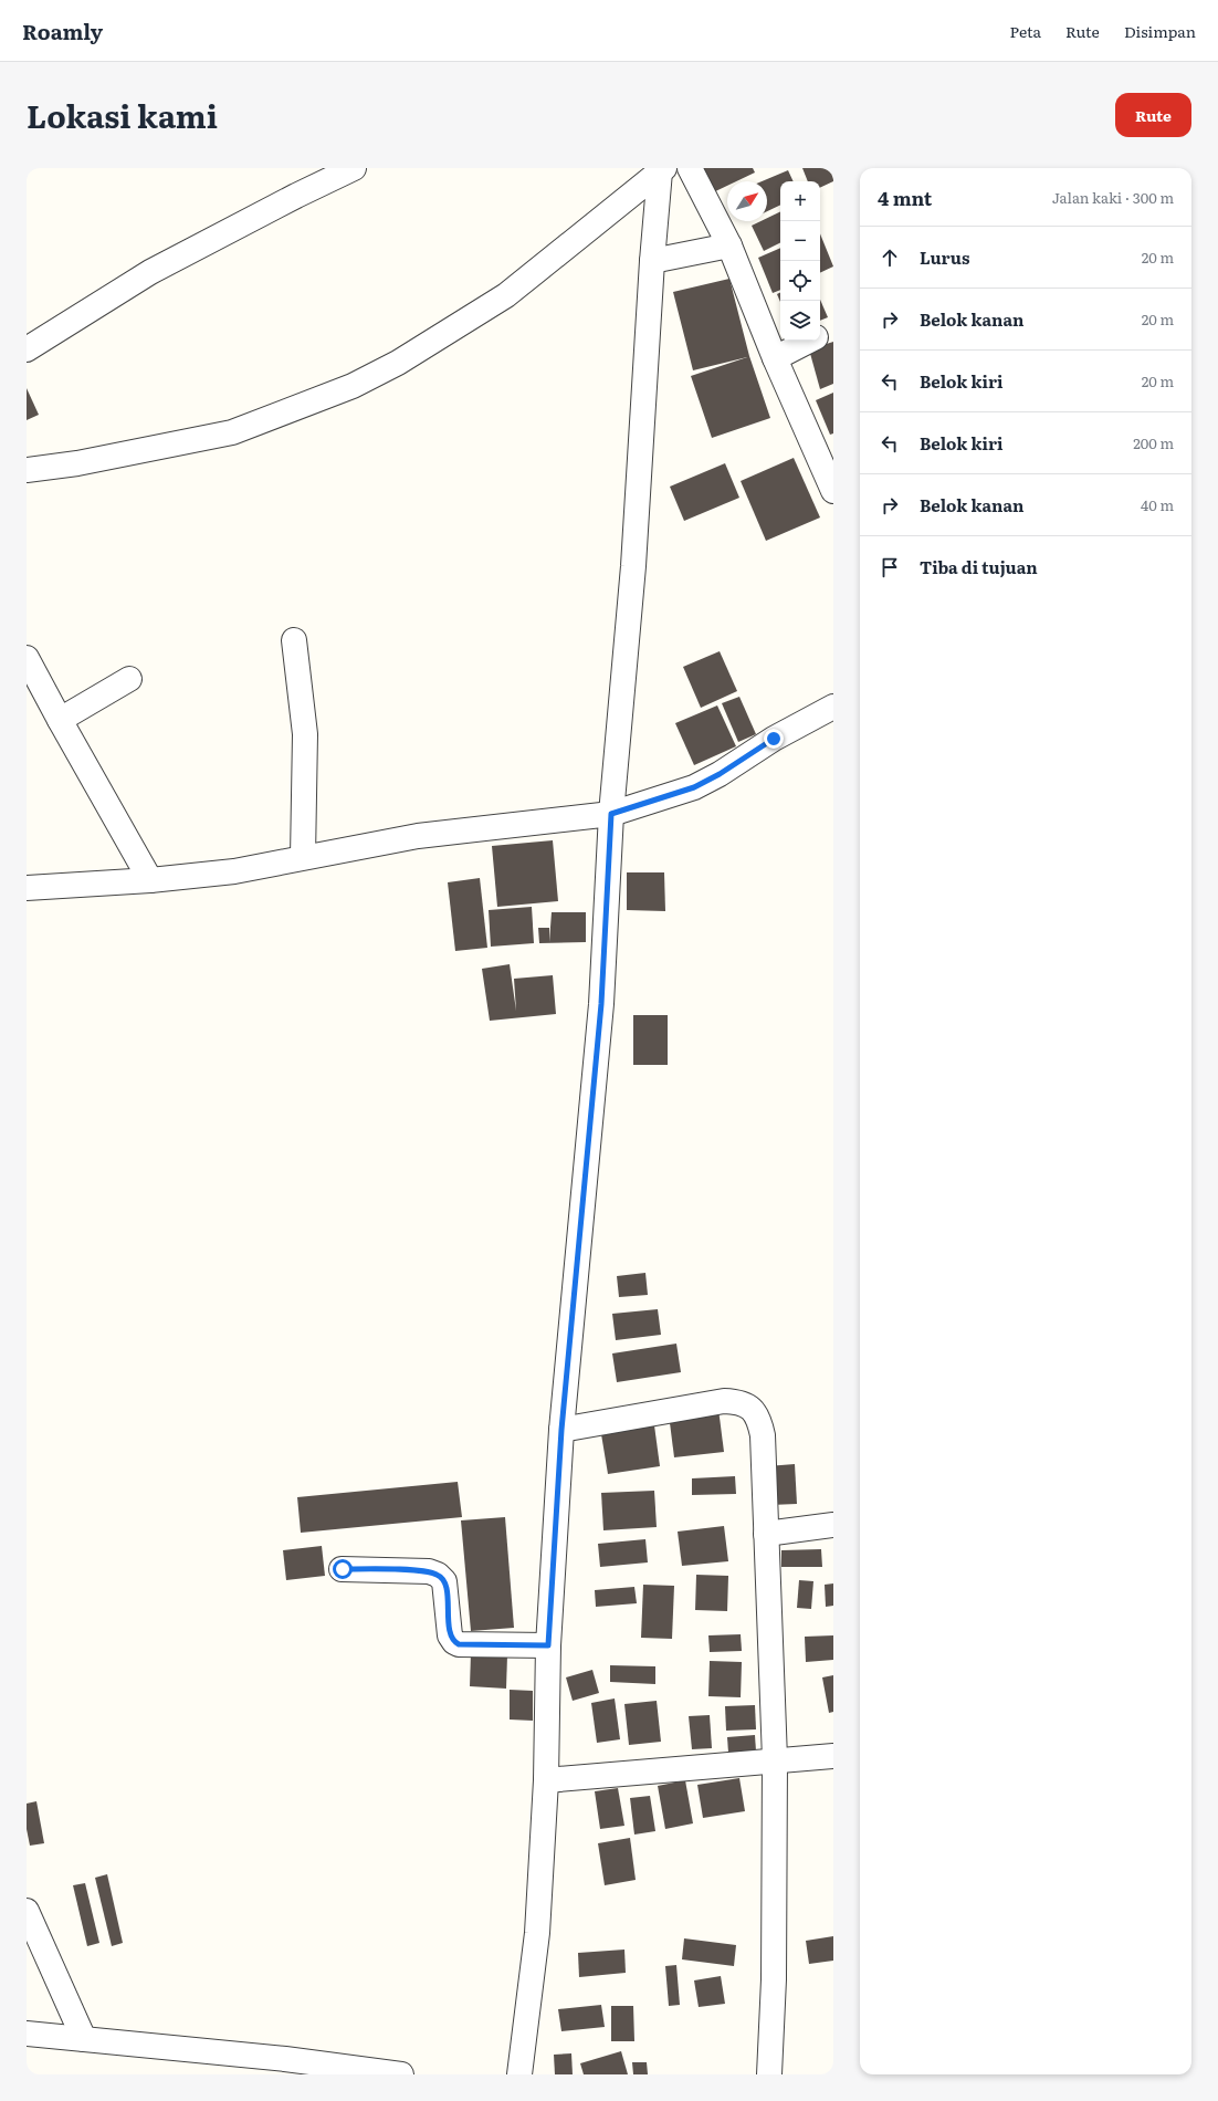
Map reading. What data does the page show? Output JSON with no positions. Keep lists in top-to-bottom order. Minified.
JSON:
{"north":"top right","page":{"header":"Roamly","nav":["Peta","Rute","Disimpan"],"title":"Lokasi kami","buttons":"Rute","heading":["4 mnt","Jalan kaki · 300 m"],"map_buttons":["+","−"],"list":[["Lurus","20 m"],["Belok kanan","20 m"],["Belok kiri","20 m"],["Belok kiri","200 m"],["Belok kanan","40 m"],"Tiba di tujuan"]}}
